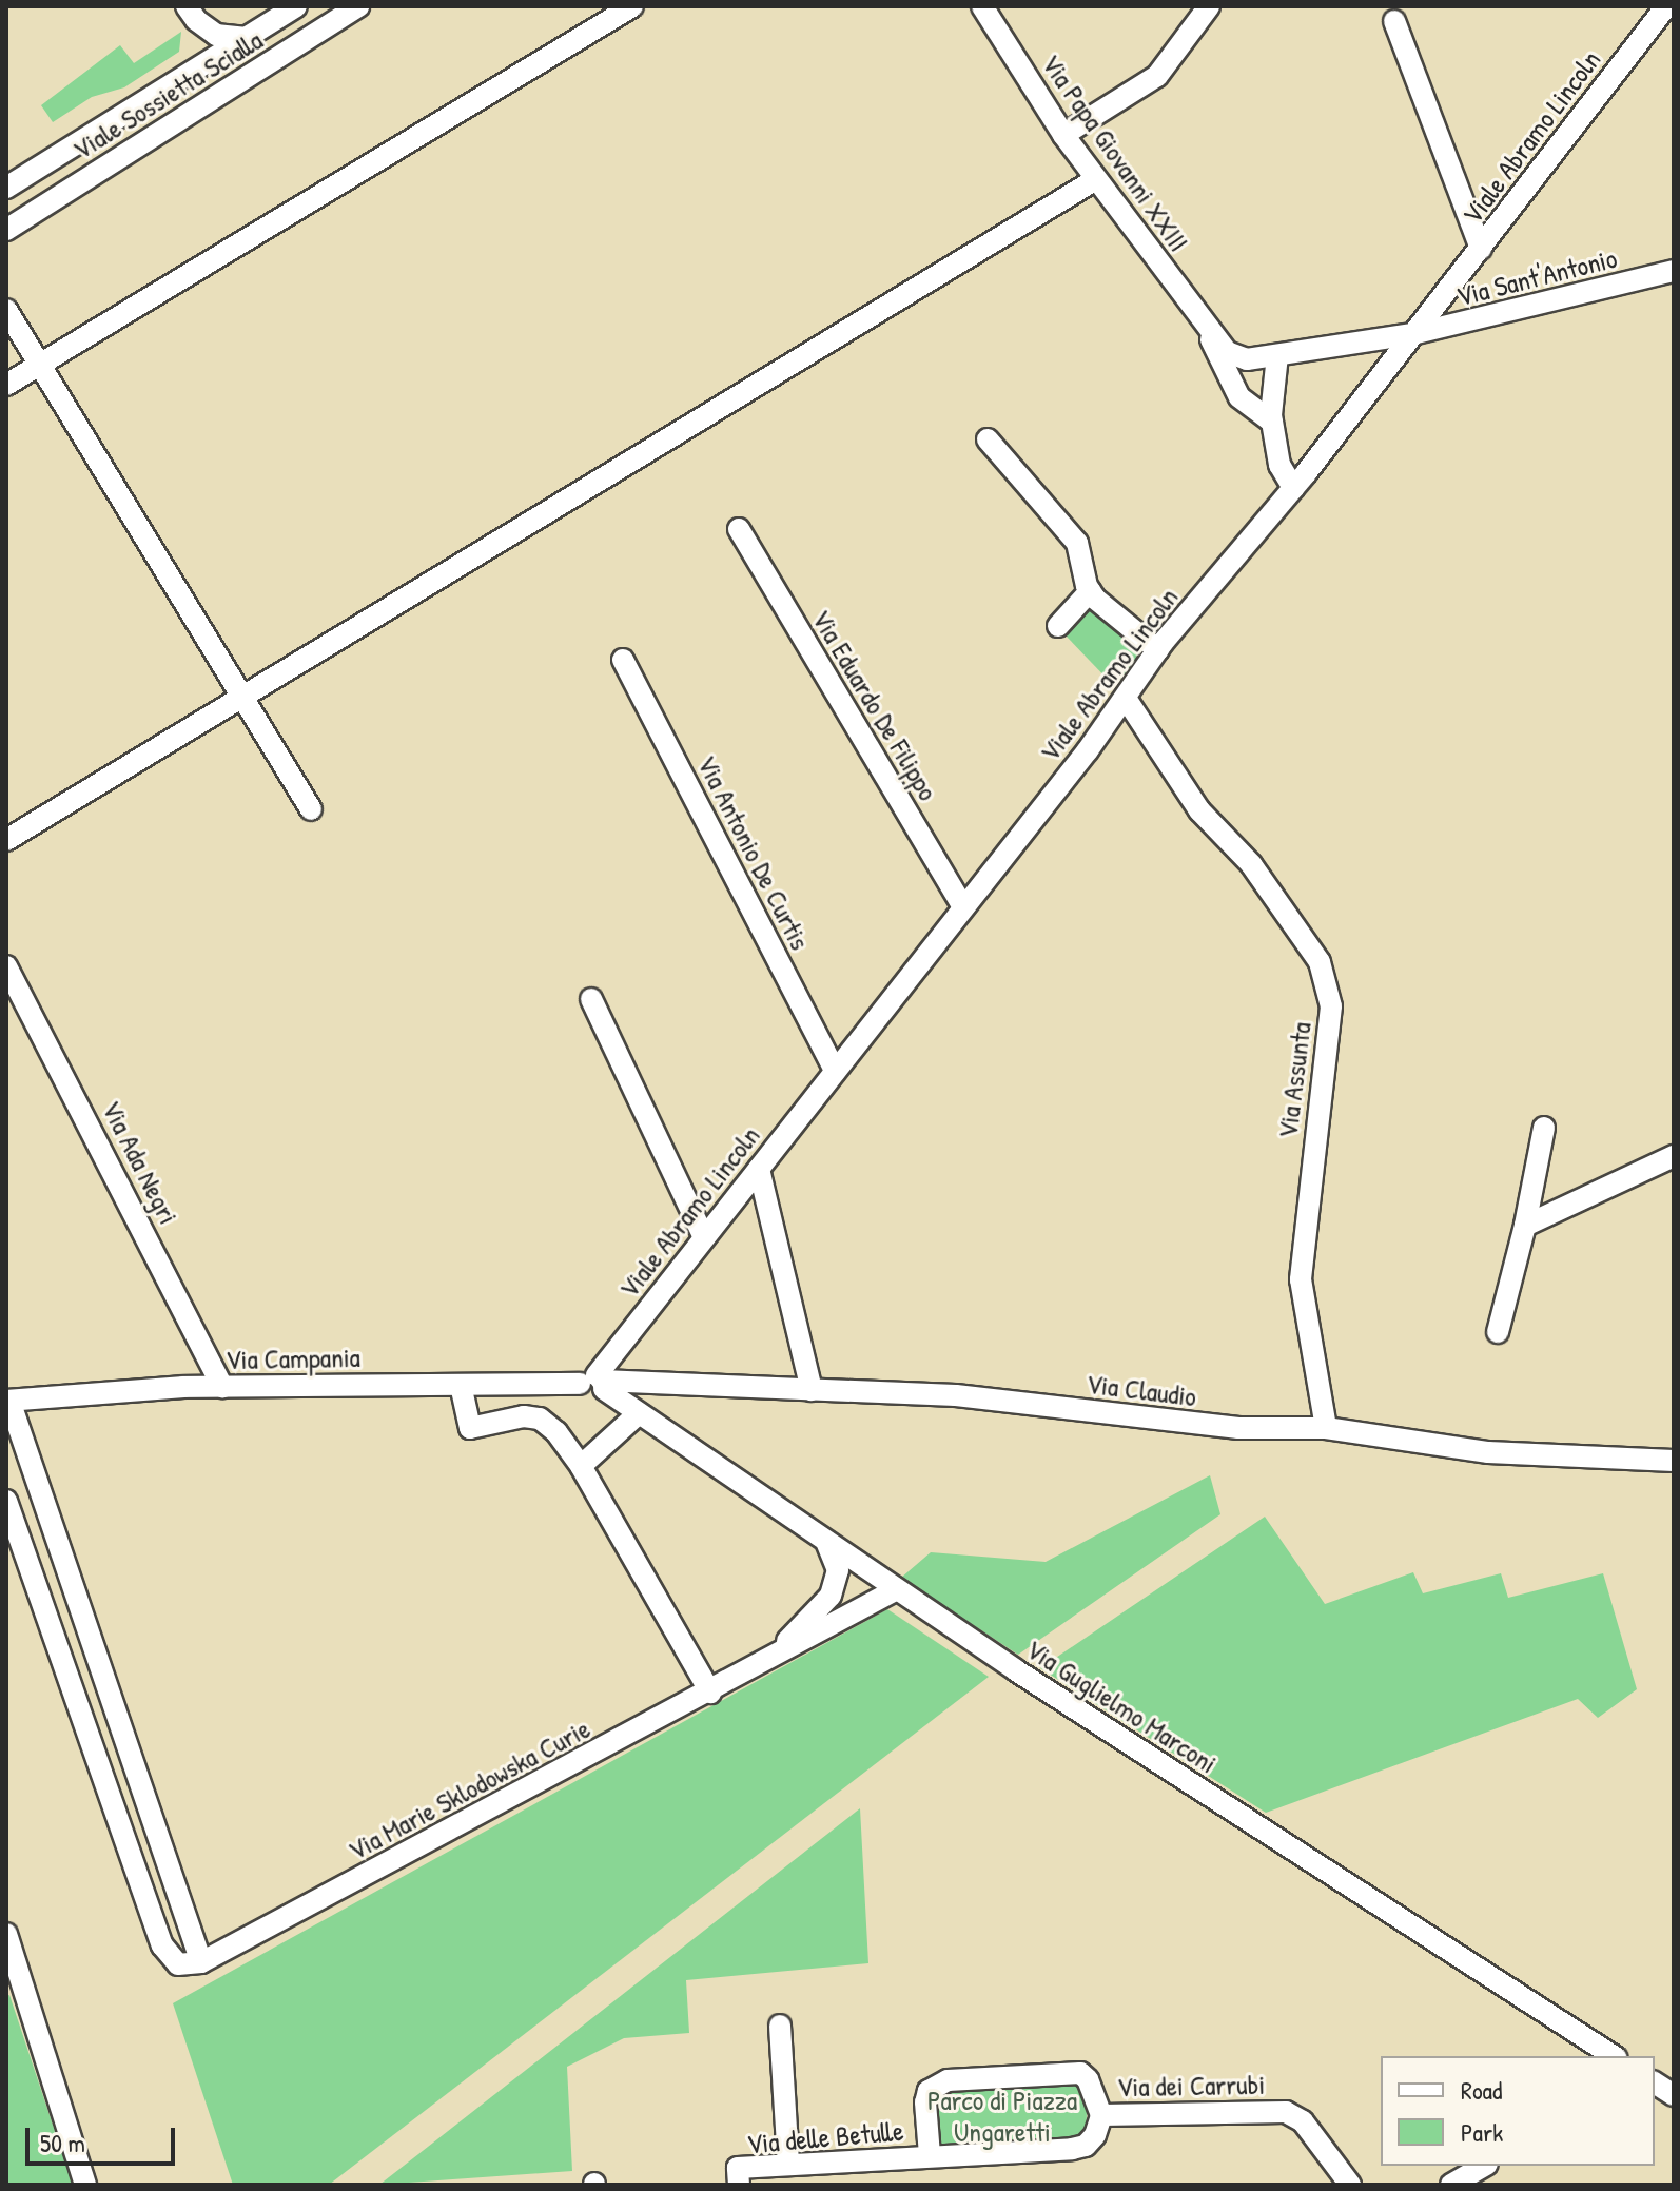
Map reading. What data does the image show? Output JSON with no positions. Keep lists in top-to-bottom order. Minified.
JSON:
{"streets":{"street":["Viale Sossietta Scialla","Viale Abramo Lincoln","Via Papa Giovanni XXIII","Via Sant'Antonio","Via Eduardo De Filippo","Via Antonio De Curtis","Via Assunta","Via Ada Negri","Via Campania","Via Claudio","Via Guglielmo Marconi","Via Marie Sklodowska Curie","Via dei Carrubi","Via delle Betulle"]},"crossings":[["Viale Abramo Lincoln","Via Sant'Antonio"],["Viale Abramo Lincoln","Via Eduardo De Filippo"],["Viale Abramo Lincoln","Via Antonio De Curtis"],["Viale Abramo Lincoln","Via Assunta"],["Viale Abramo Lincoln","Via Campania"],["Viale Abramo Lincoln","Via Claudio"],["Viale Abramo Lincoln","Via Guglielmo Marconi"],["Via Papa Giovanni XXIII","Via Sant'Antonio"],["Via Assunta","Via Claudio"],["Via Ada Negri","Via Campania"],["Via Campania","Via Claudio"],["Via Campania","Via Guglielmo Marconi"],["Via Claudio","Via Guglielmo Marconi"],["Via Guglielmo Marconi","Via Marie Sklodowska Curie"],["Via dei Carrubi","Via delle Betulle"]],"parks":["Parco di Piazza Ungaretti"],"legend":["Road","Park"],"scale_bar":"50 m"}
